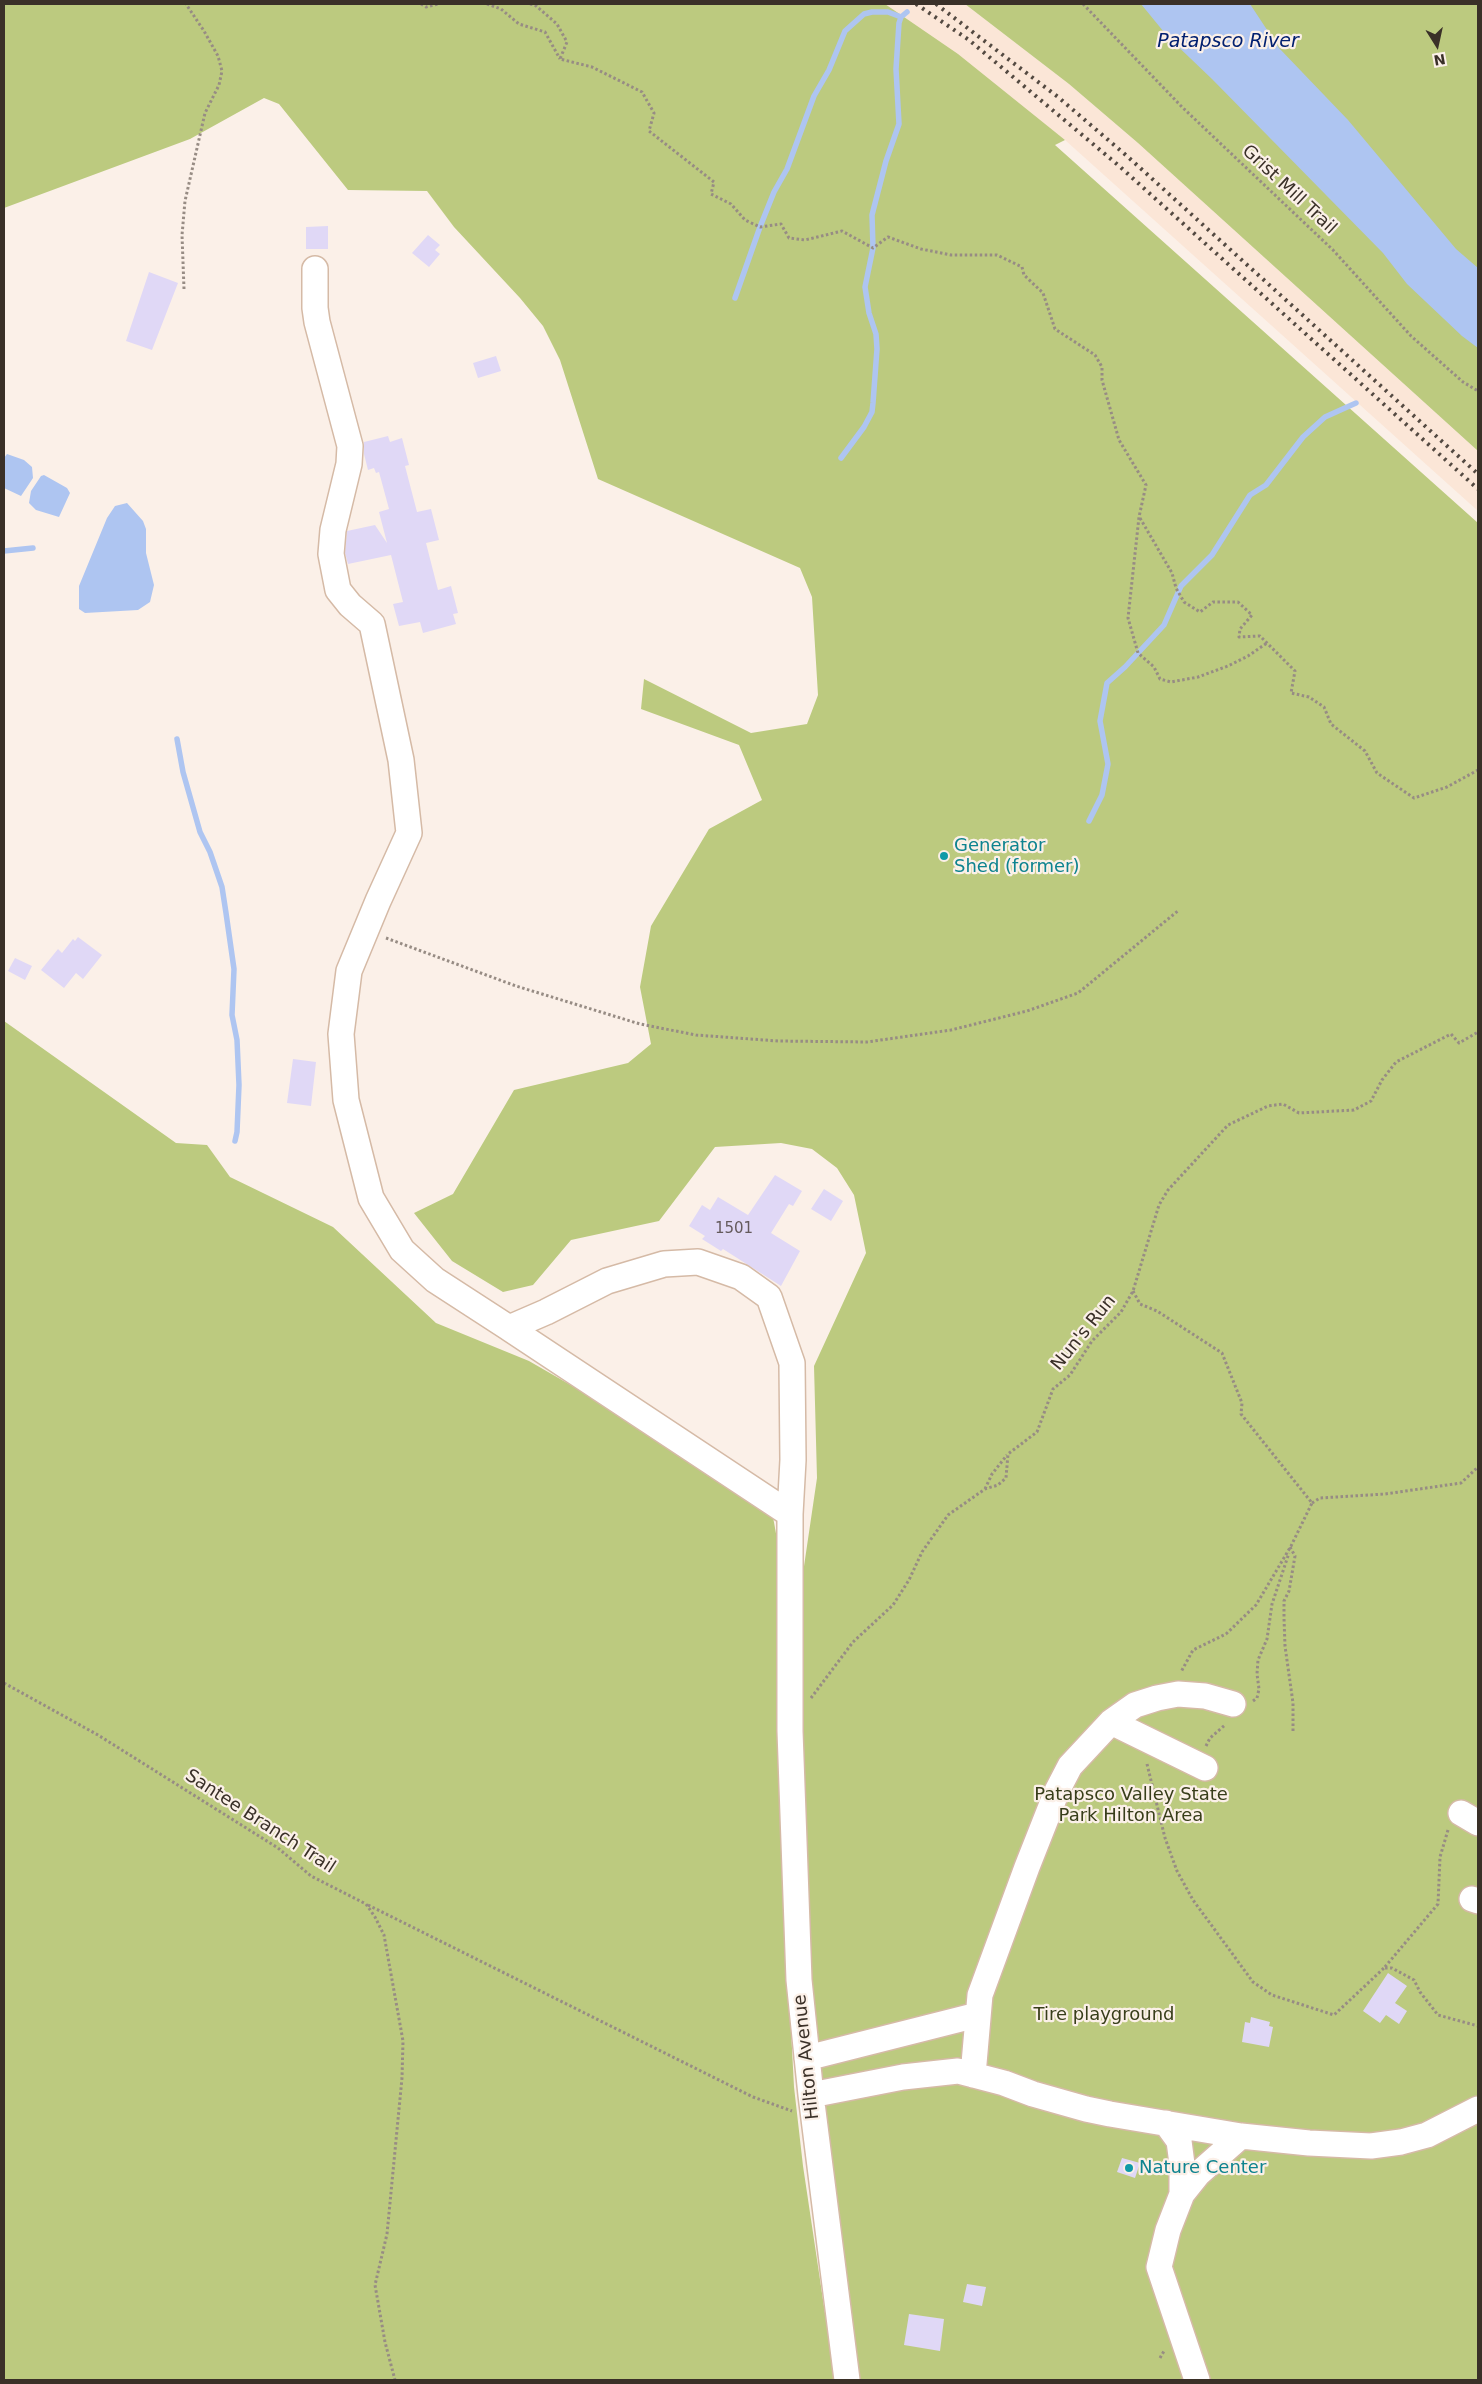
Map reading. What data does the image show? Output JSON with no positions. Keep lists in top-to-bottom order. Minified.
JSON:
{"streets":{"street":["Hilton Avenue"],"path":["Grist Mill Trail","Nun's Run","Santee Branch Trail"]},"crossings":[["Santee Branch Trail","Hilton Avenue"]],"water":["Patapsco River"],"parks":["Patapsco Valley State Park Hilton Area","Tire playground"],"places":["Generator Shed (former)","Nature Center"],"house_numbers":["1501"],"north":"bottom"}
